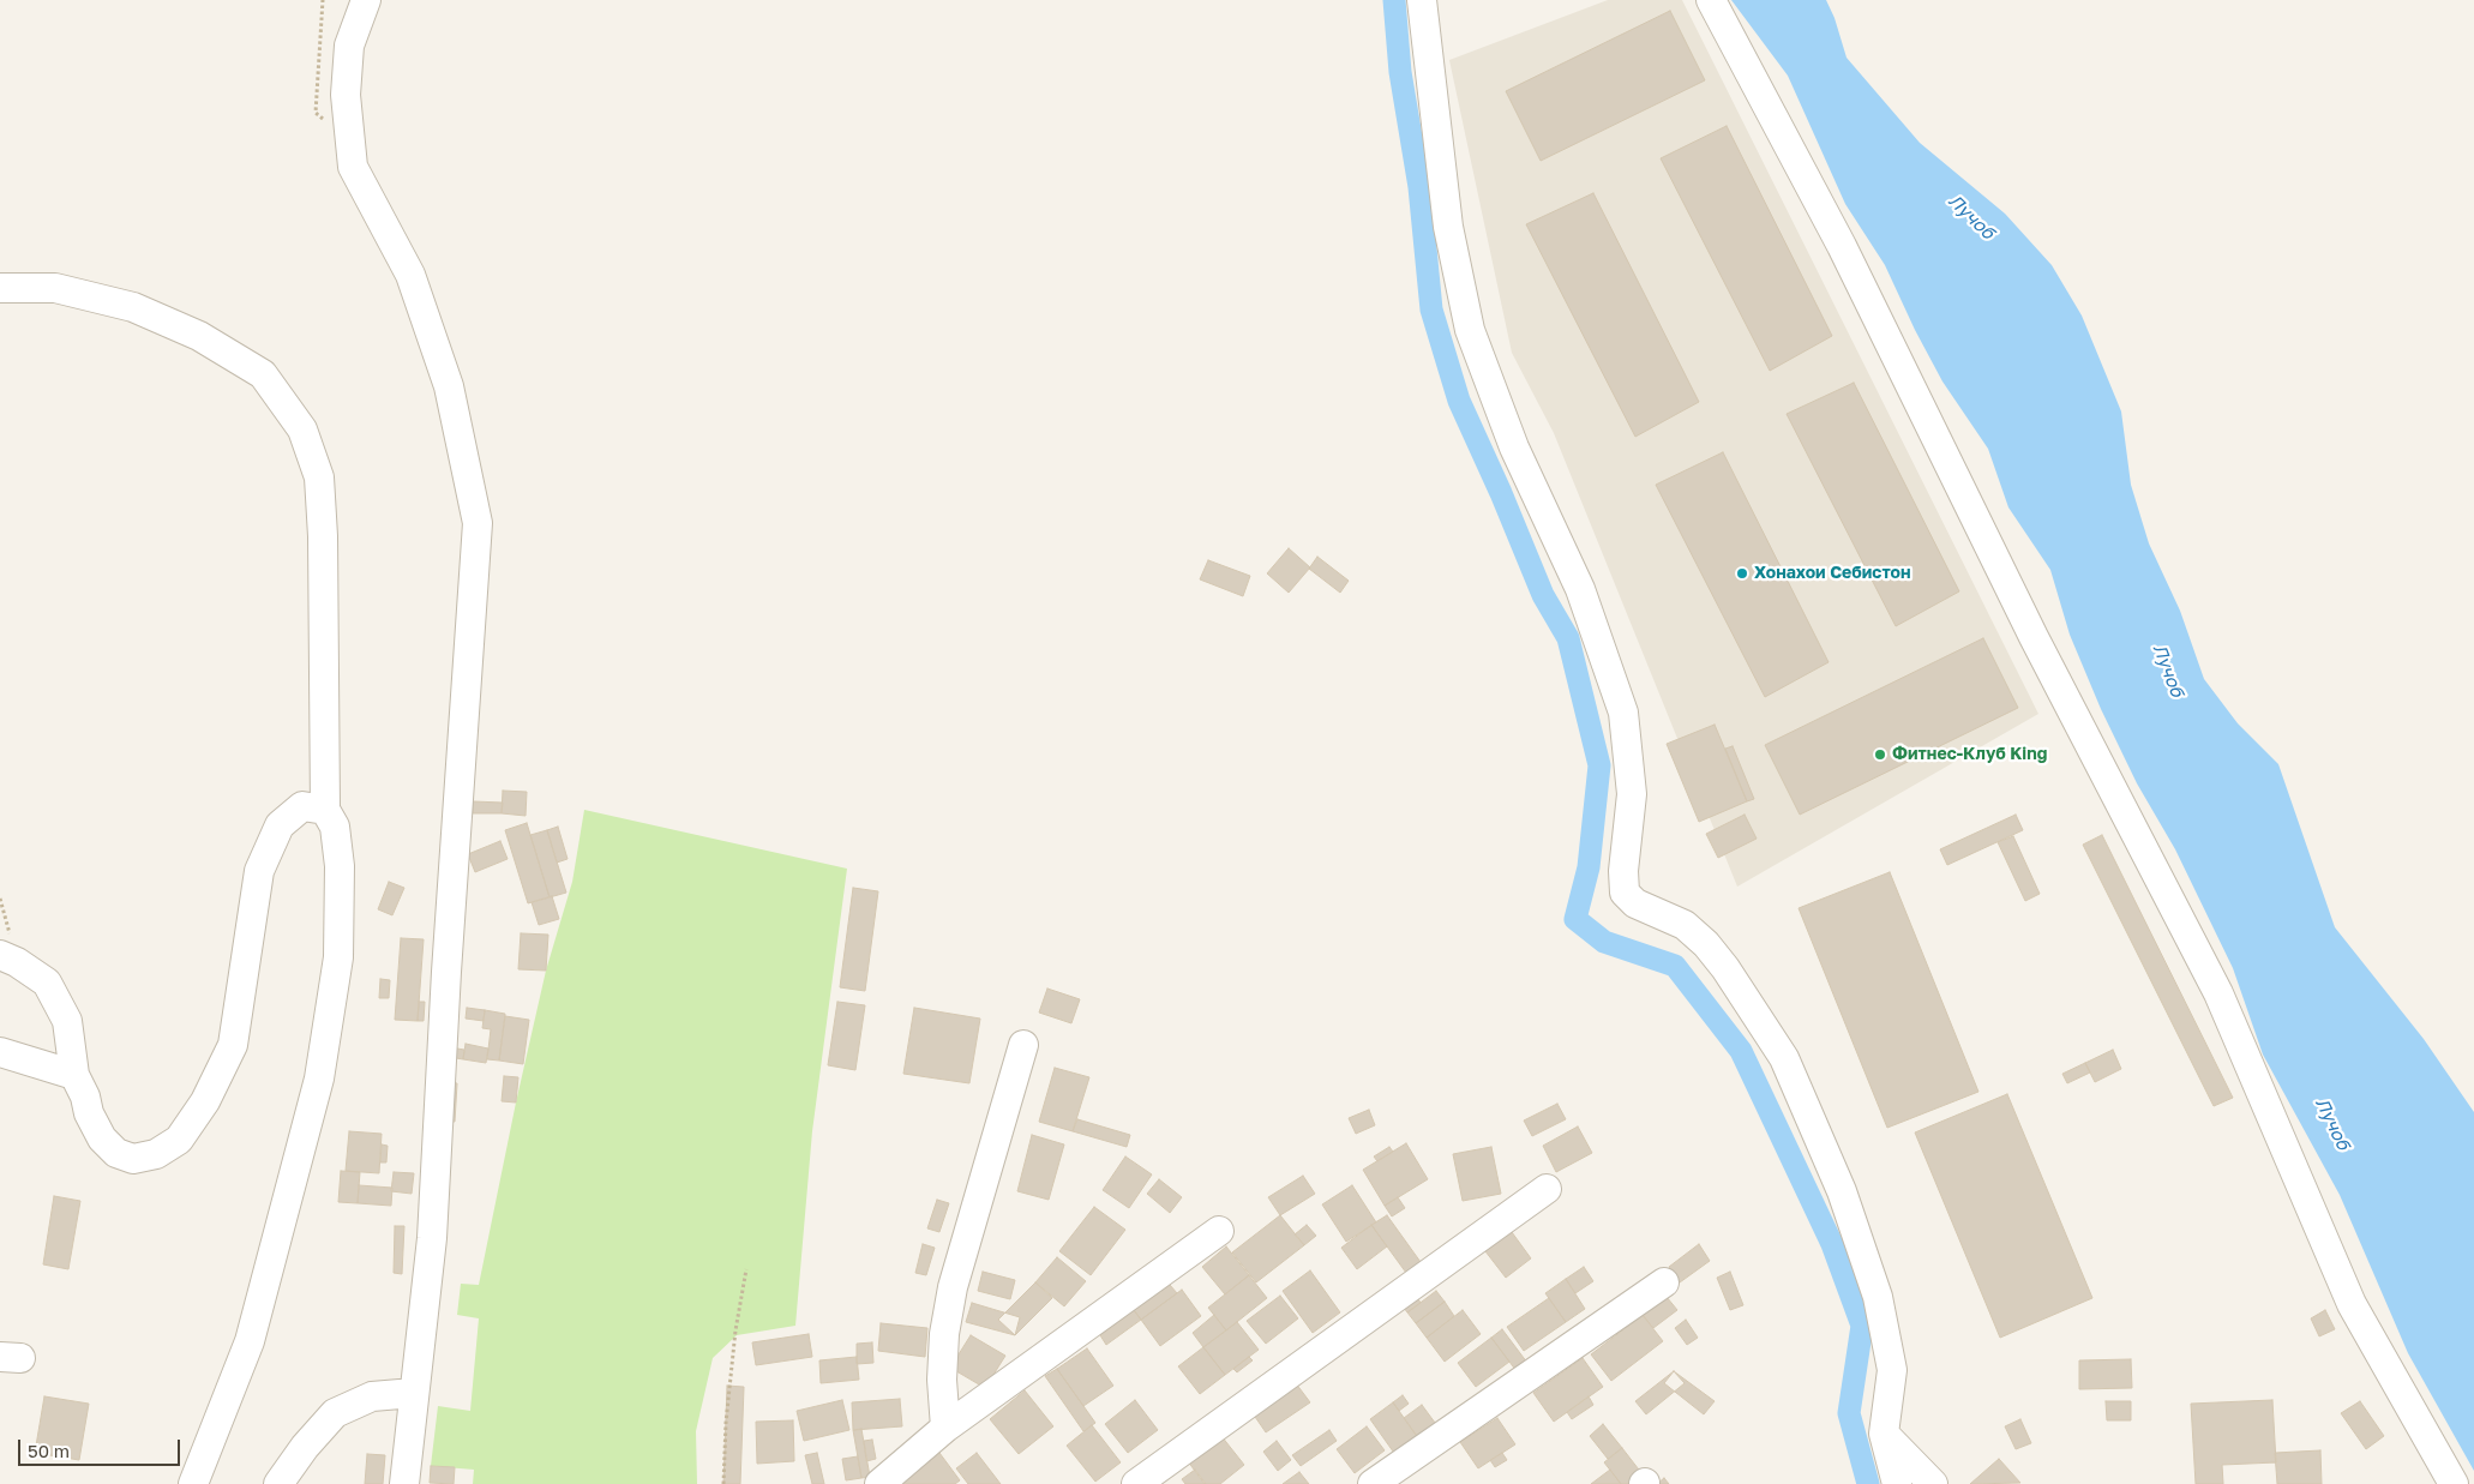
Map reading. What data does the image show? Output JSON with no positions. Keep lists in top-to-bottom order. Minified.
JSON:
{"water":["Лучоб"],"places":["Хонахои Себистон","Фитнес-Клуб King"],"scale_bar":"50 m"}
